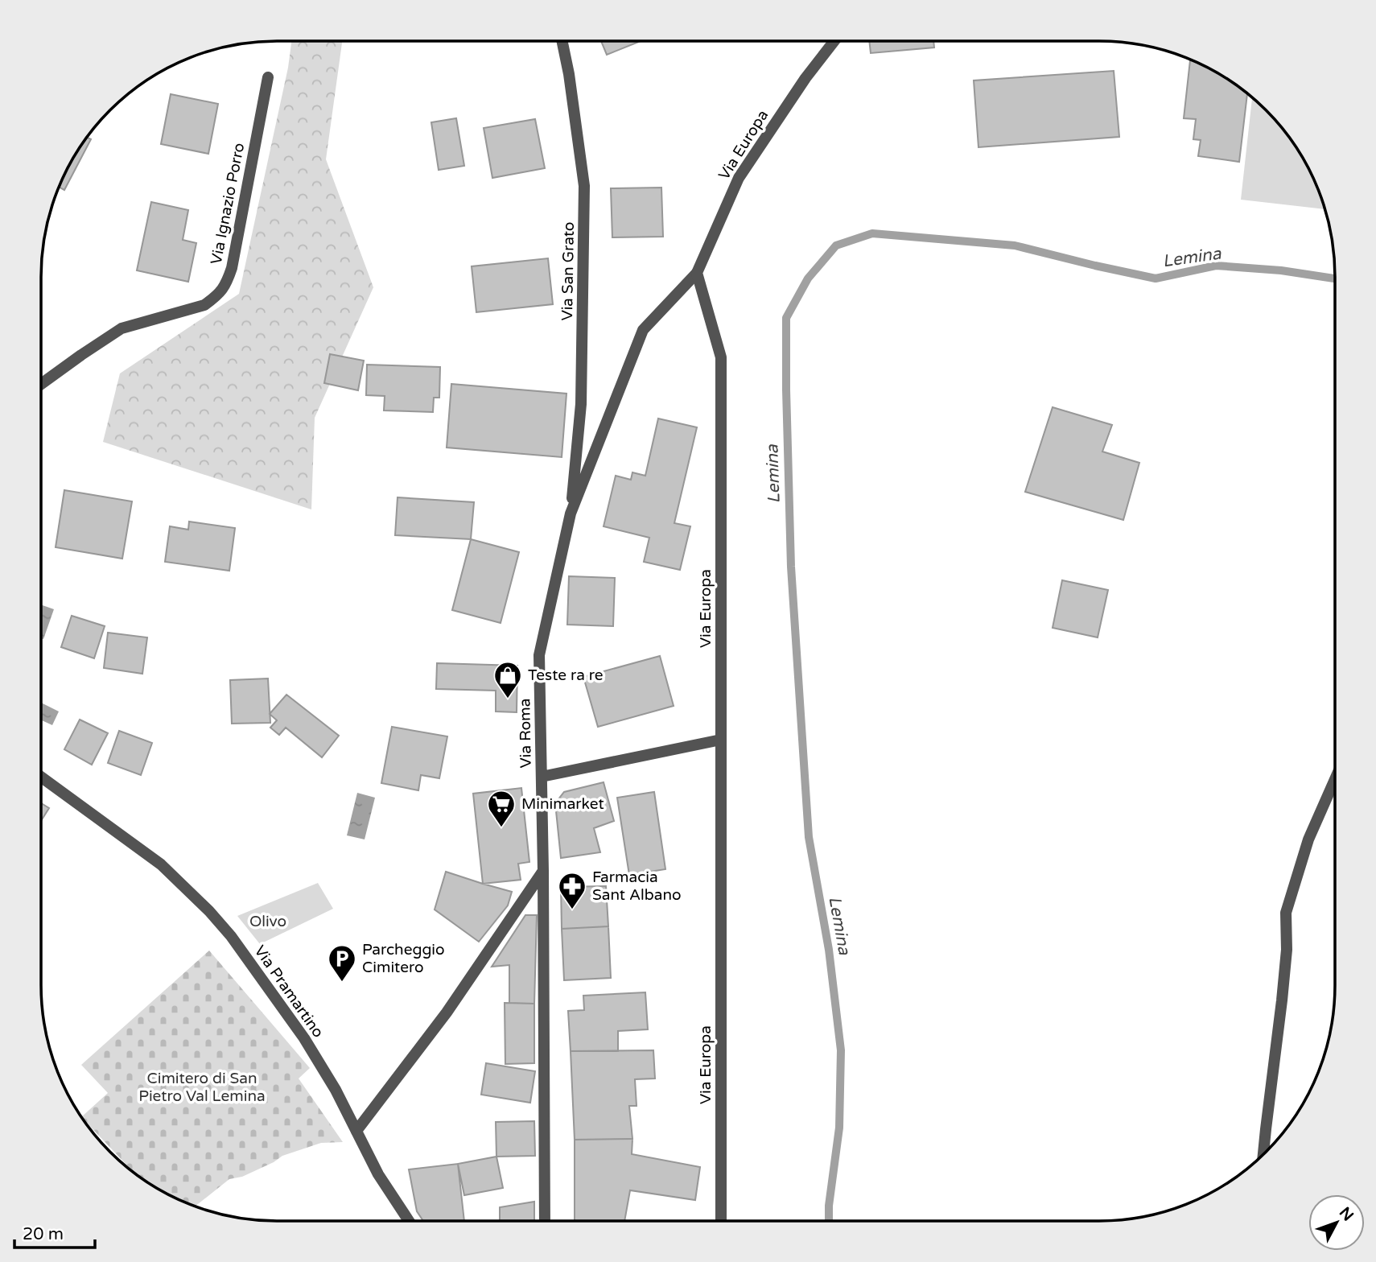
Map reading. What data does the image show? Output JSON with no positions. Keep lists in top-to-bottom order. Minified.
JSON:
{"streets":{"street":["Via Europa","Via Ignazio Porro","Via San Grato","Via Roma","Via Pramartino"]},"crossings":[["Via Europa","Via Roma"],["Via San Grato","Via Roma"]],"water":["Lemina"],"parks":["Olivo","Cimitero di San Pietro Val Lemina"],"places":{"shop":["Teste ra re"],"supermarket":["Minimarket"],"pharmacy":["Farmacia Sant Albano"],"parking":["Parcheggio Cimitero"]},"scale_bar":"20 m","north":"top right"}
